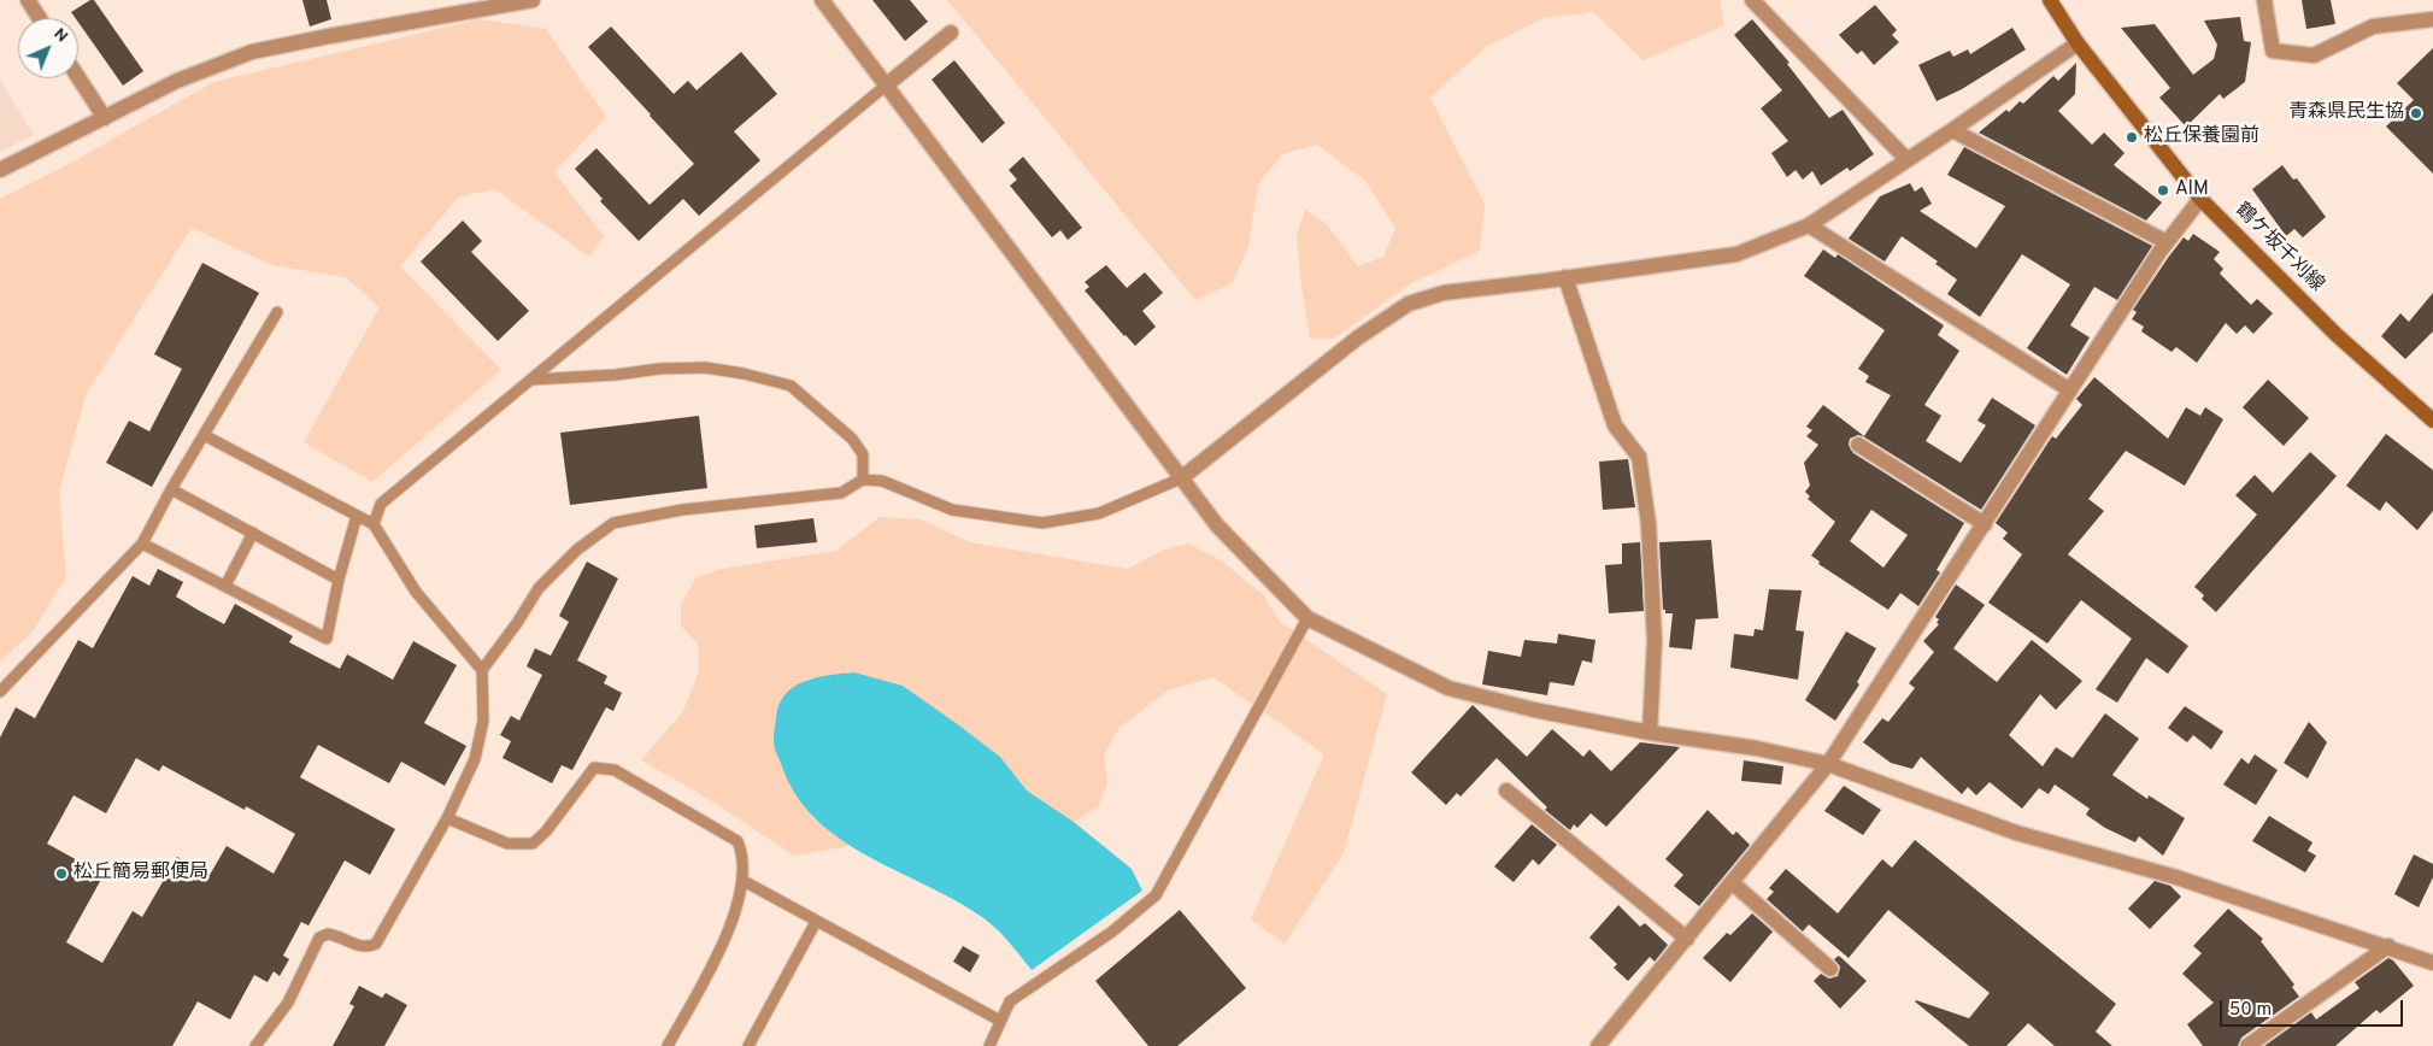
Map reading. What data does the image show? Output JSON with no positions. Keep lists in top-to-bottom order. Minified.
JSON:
{"streets":{"main road":["鶴ケ坂千刈線"]},"places":["青森県民生協","松丘保養園前","AIM","松丘簡易郵便局"],"scale_bar":"50 m","north":"top right"}
